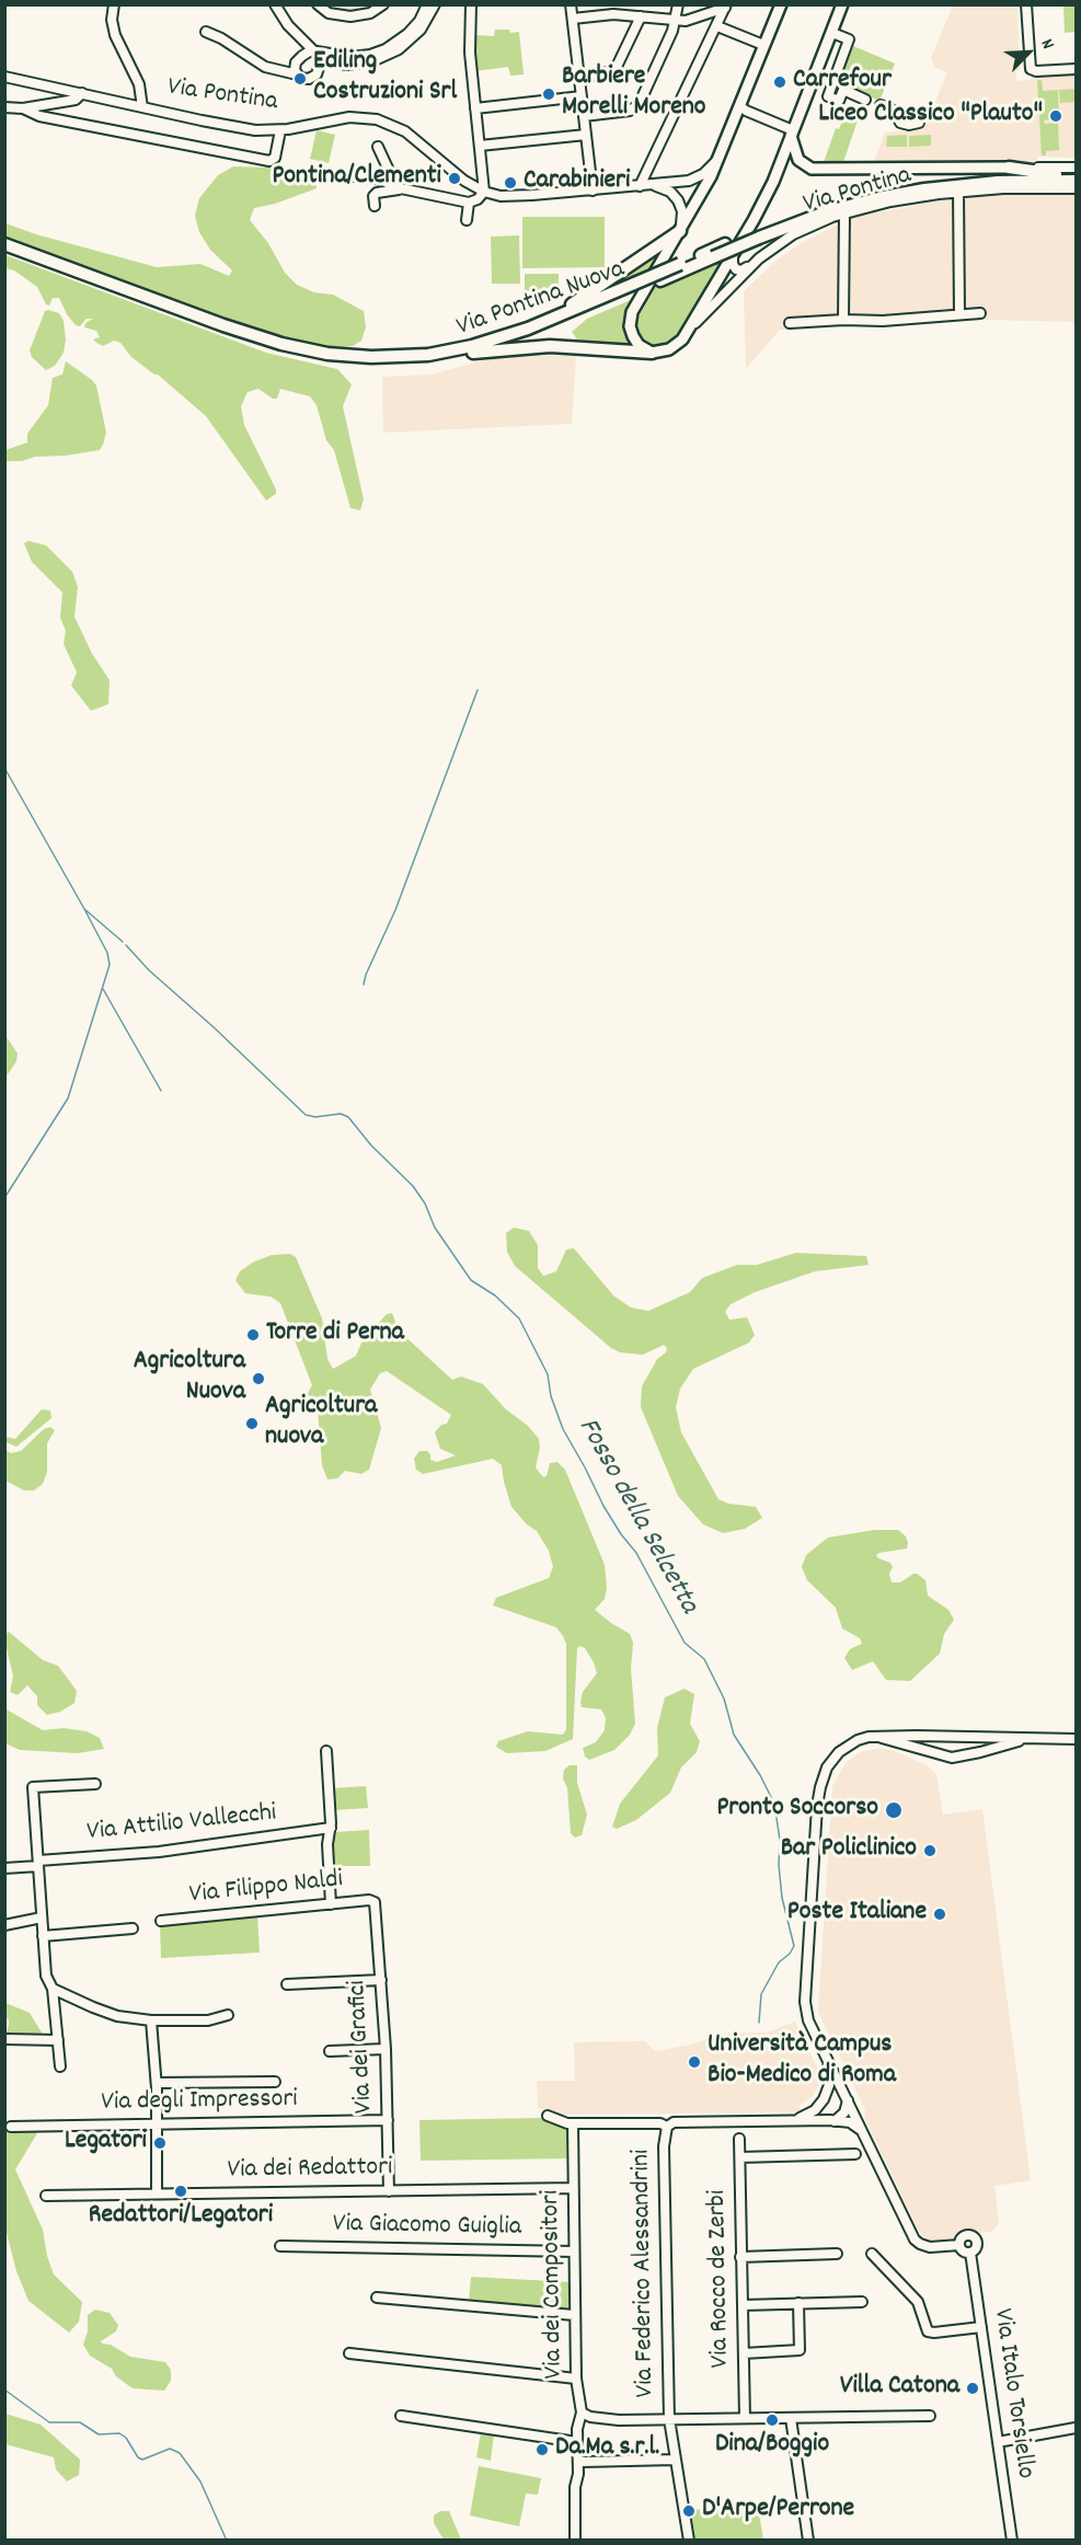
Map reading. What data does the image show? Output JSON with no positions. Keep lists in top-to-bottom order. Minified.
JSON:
{"streets":{"highway":["Via Pontina Nuova"],"main road":["Via Pontina"],"street":["Via Attilio Vallecchi","Via Filippo Naldi","Via dei Grafici","Via degli Impressori","Via dei Redattori","Via Giacomo Guiglia","Via Federico Alessandrini","Via Rocco de Zerbi","Via dei Compositori","Via Italo Torsiello"]},"crossings":[["Via Filippo Naldi","Via dei Grafici"],["Via dei Grafici","Via degli Impressori"],["Via dei Grafici","Via dei Redattori"],["Via dei Redattori","Via dei Compositori"],["Via Giacomo Guiglia","Via dei Compositori"]],"water":["Fosso della Selcetta"],"places":["Ediling Costruzioni Srl","Carrefour","Barbiere Morelli Moreno","Liceo Classico \"Plauto\"","Pontina/Clementi","Carabinieri","Torre di Perna","Agricoltura Nuova","Agricoltura nuova","Pronto Soccorso","Bar Policlinico","Poste Italiane","Università Campus Bio-Medico di Roma","Legatori","Redattori/Legatori","Villa Catona","Dina/Boggio","Da.Ma s.r.l.","D'Arpe/Perrone"],"north":"top right"}
